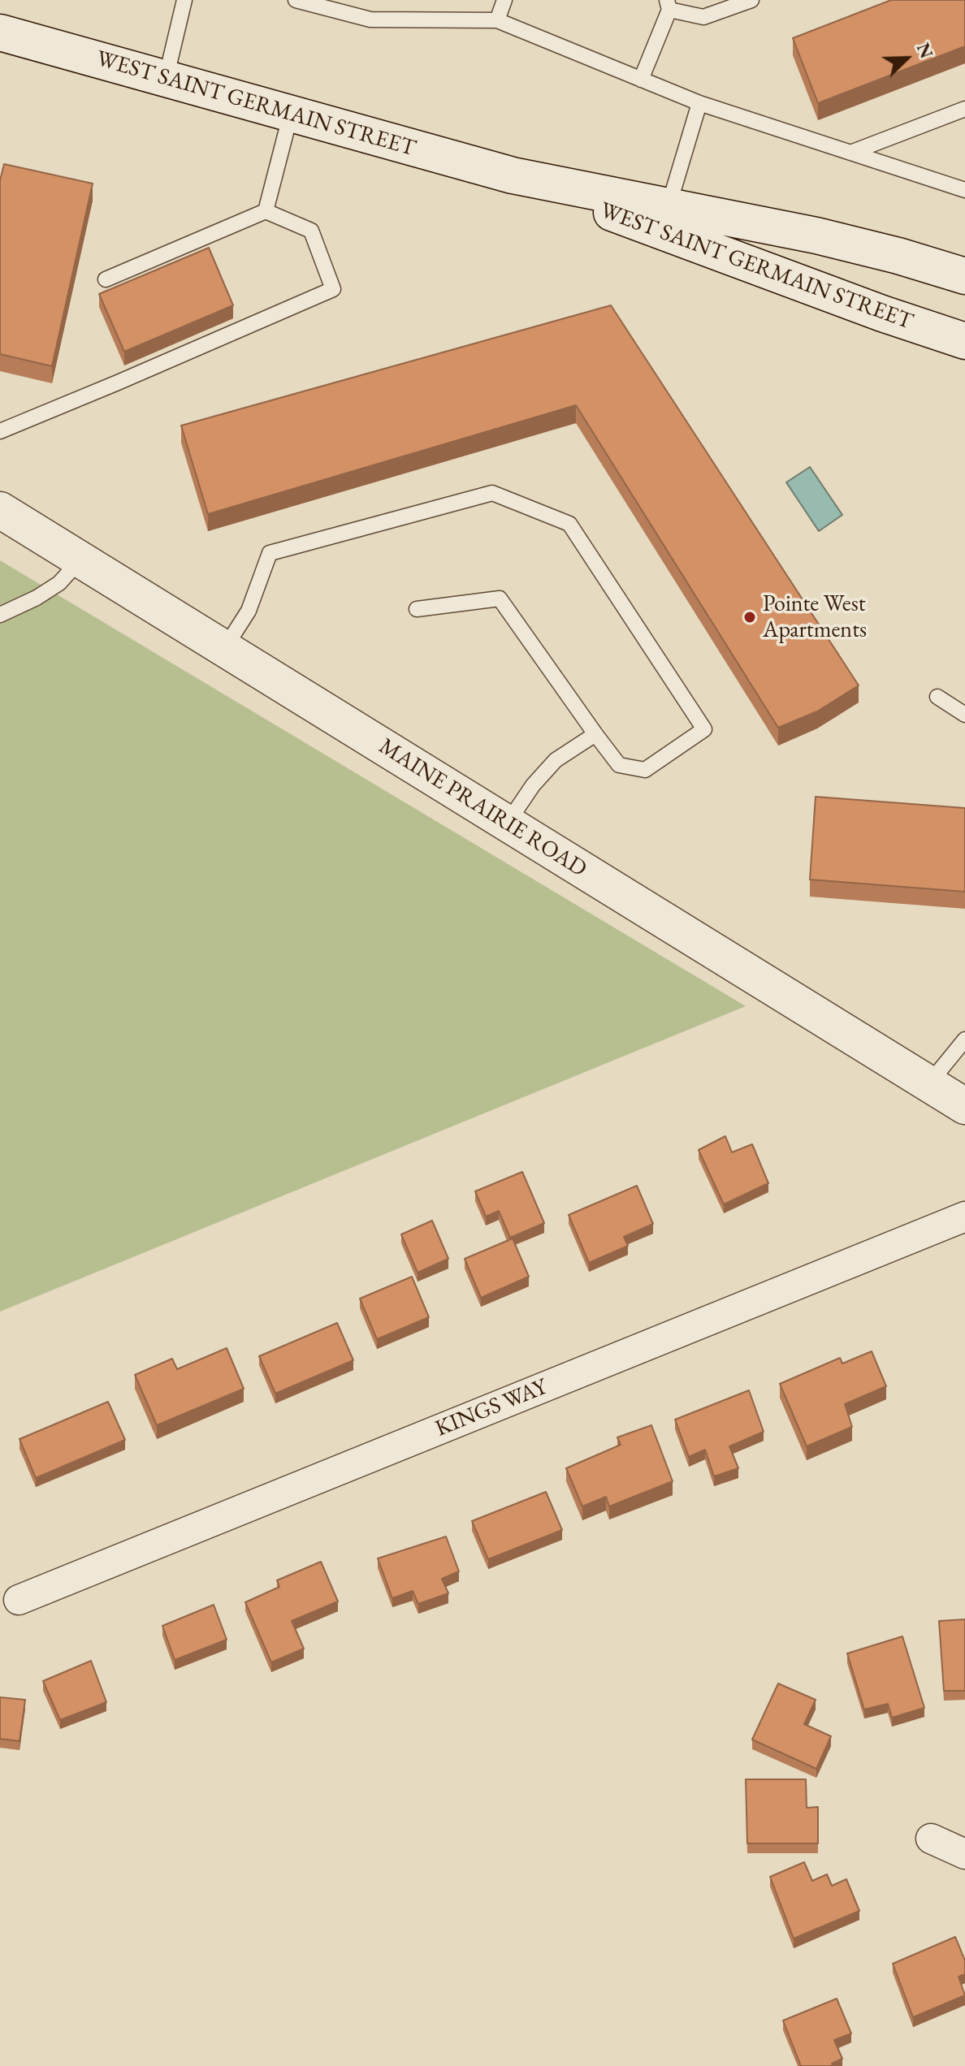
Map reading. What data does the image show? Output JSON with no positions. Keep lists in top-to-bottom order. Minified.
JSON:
{"streets":{"main road":["WEST SAINT GERMAIN STREET","MAINE PRAIRIE ROAD"],"street":["KINGS WAY"]},"places":["Pointe West Apartments"],"north":"top right"}
